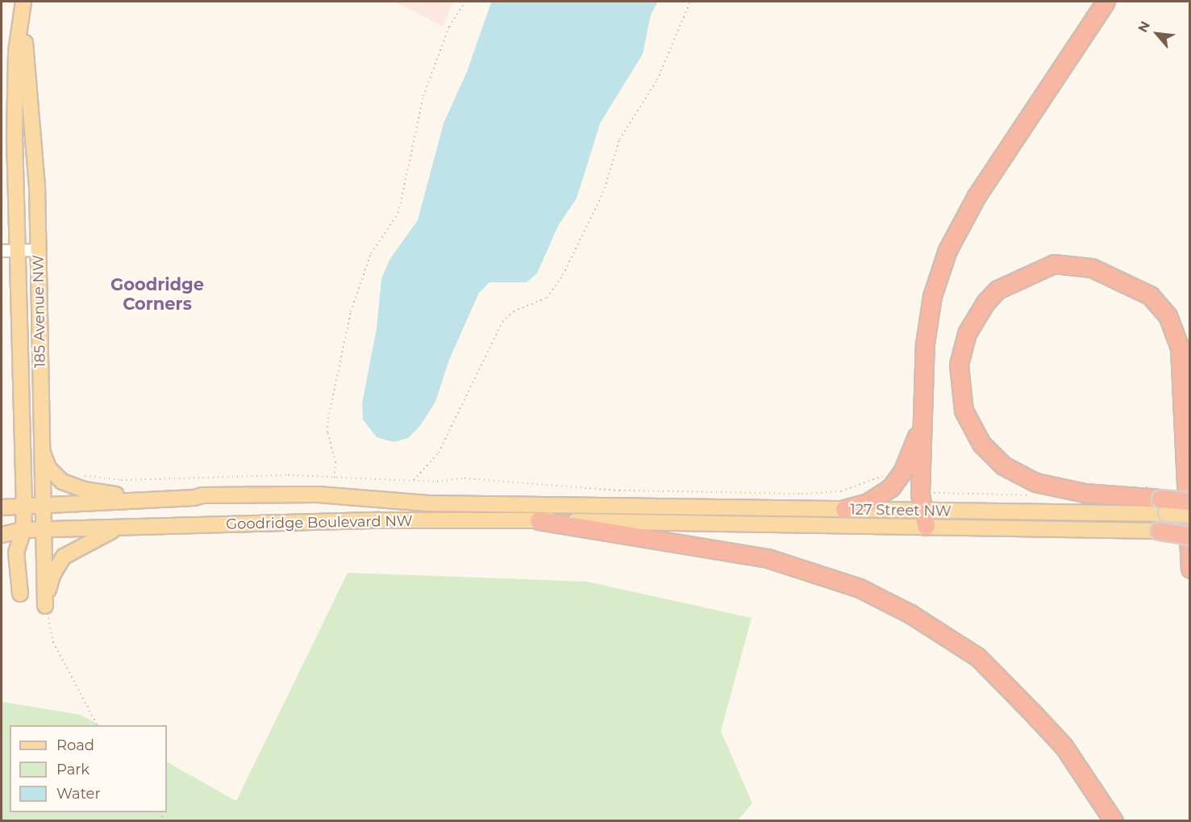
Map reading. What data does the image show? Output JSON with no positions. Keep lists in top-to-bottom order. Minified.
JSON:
{"streets":{"main road":["185 Avenue NW","127 Street NW","Goodridge Boulevard NW"]},"crossings":[["185 Avenue NW","Goodridge Boulevard NW"],["127 Street NW","Goodridge Boulevard NW"]],"districts":["Goodridge Corners"],"legend":["Road","Park","Water"],"north":"top left"}
